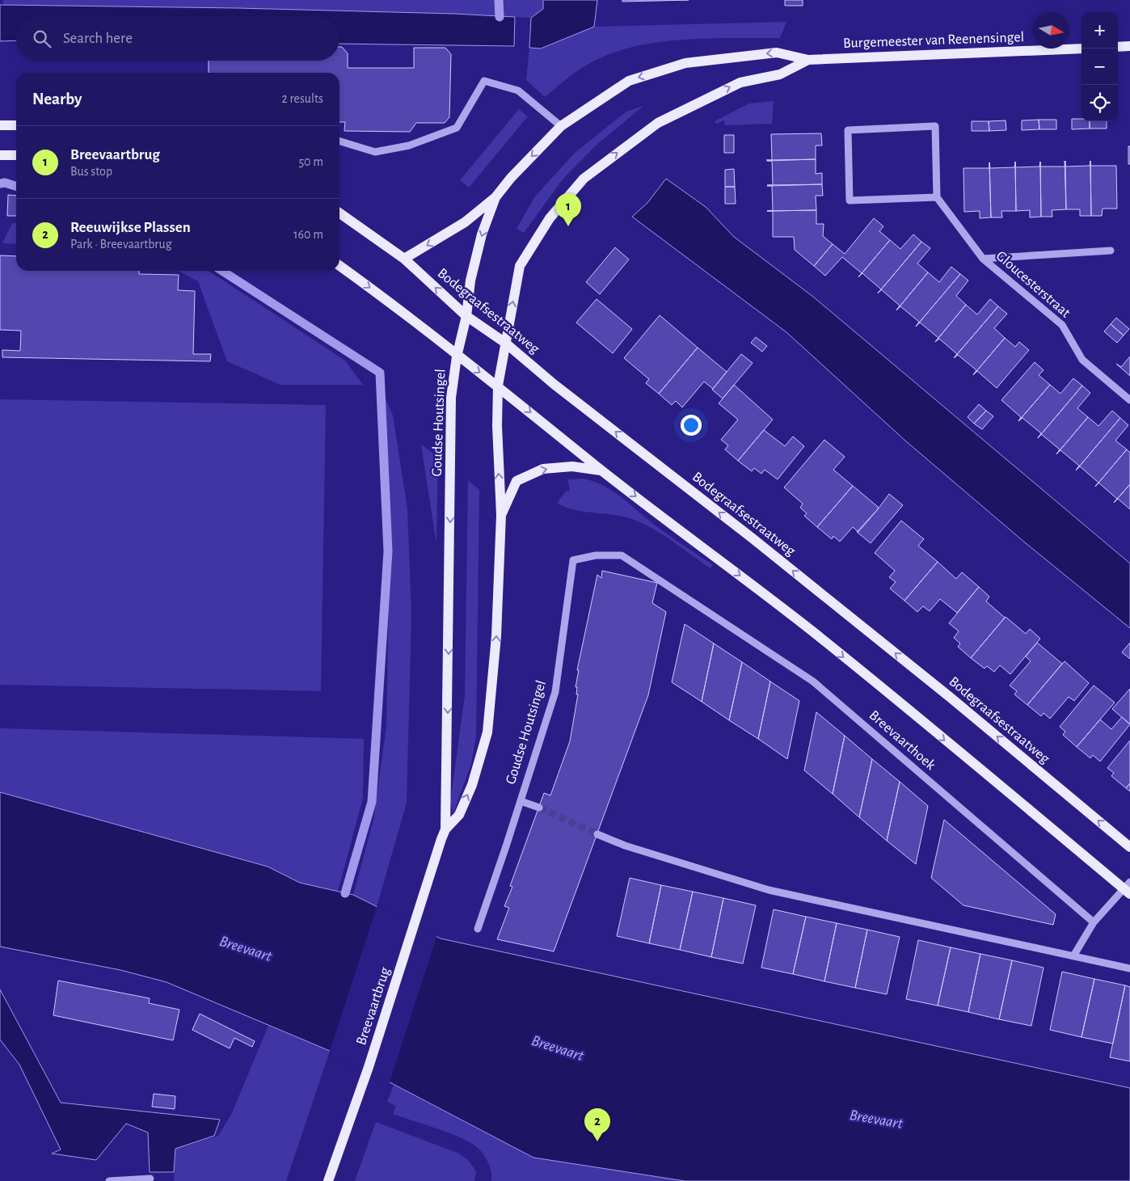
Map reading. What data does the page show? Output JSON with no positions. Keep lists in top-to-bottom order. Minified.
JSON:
{"streets":{"main road":["Burgemeester van Reenensingel","Bodegraafsestraatweg","Goudse Houtsingel","Breevaartbrug"],"street":["Gloucesterstraat","Breevaarthoek"]},"crossings":[["Burgemeester van Reenensingel","Bodegraafsestraatweg"],["Burgemeester van Reenensingel","Goudse Houtsingel"],["Goudse Houtsingel","Breevaarthoek"],["Goudse Houtsingel","Breevaartbrug"]],"water":["Breevaart"],"north":"right","page":{"map_buttons":["+","−"],"search":"Search here","heading":["Nearby","2 results"],"list":[{"mark":"1","name":"Breevaartbrug","note":"Bus stop","value":"50 m"},{"mark":"2","name":"Reeuwijkse Plassen","note":"Park · Breevaartbrug","value":"160 m"}],"pins":["1","2"]}}
